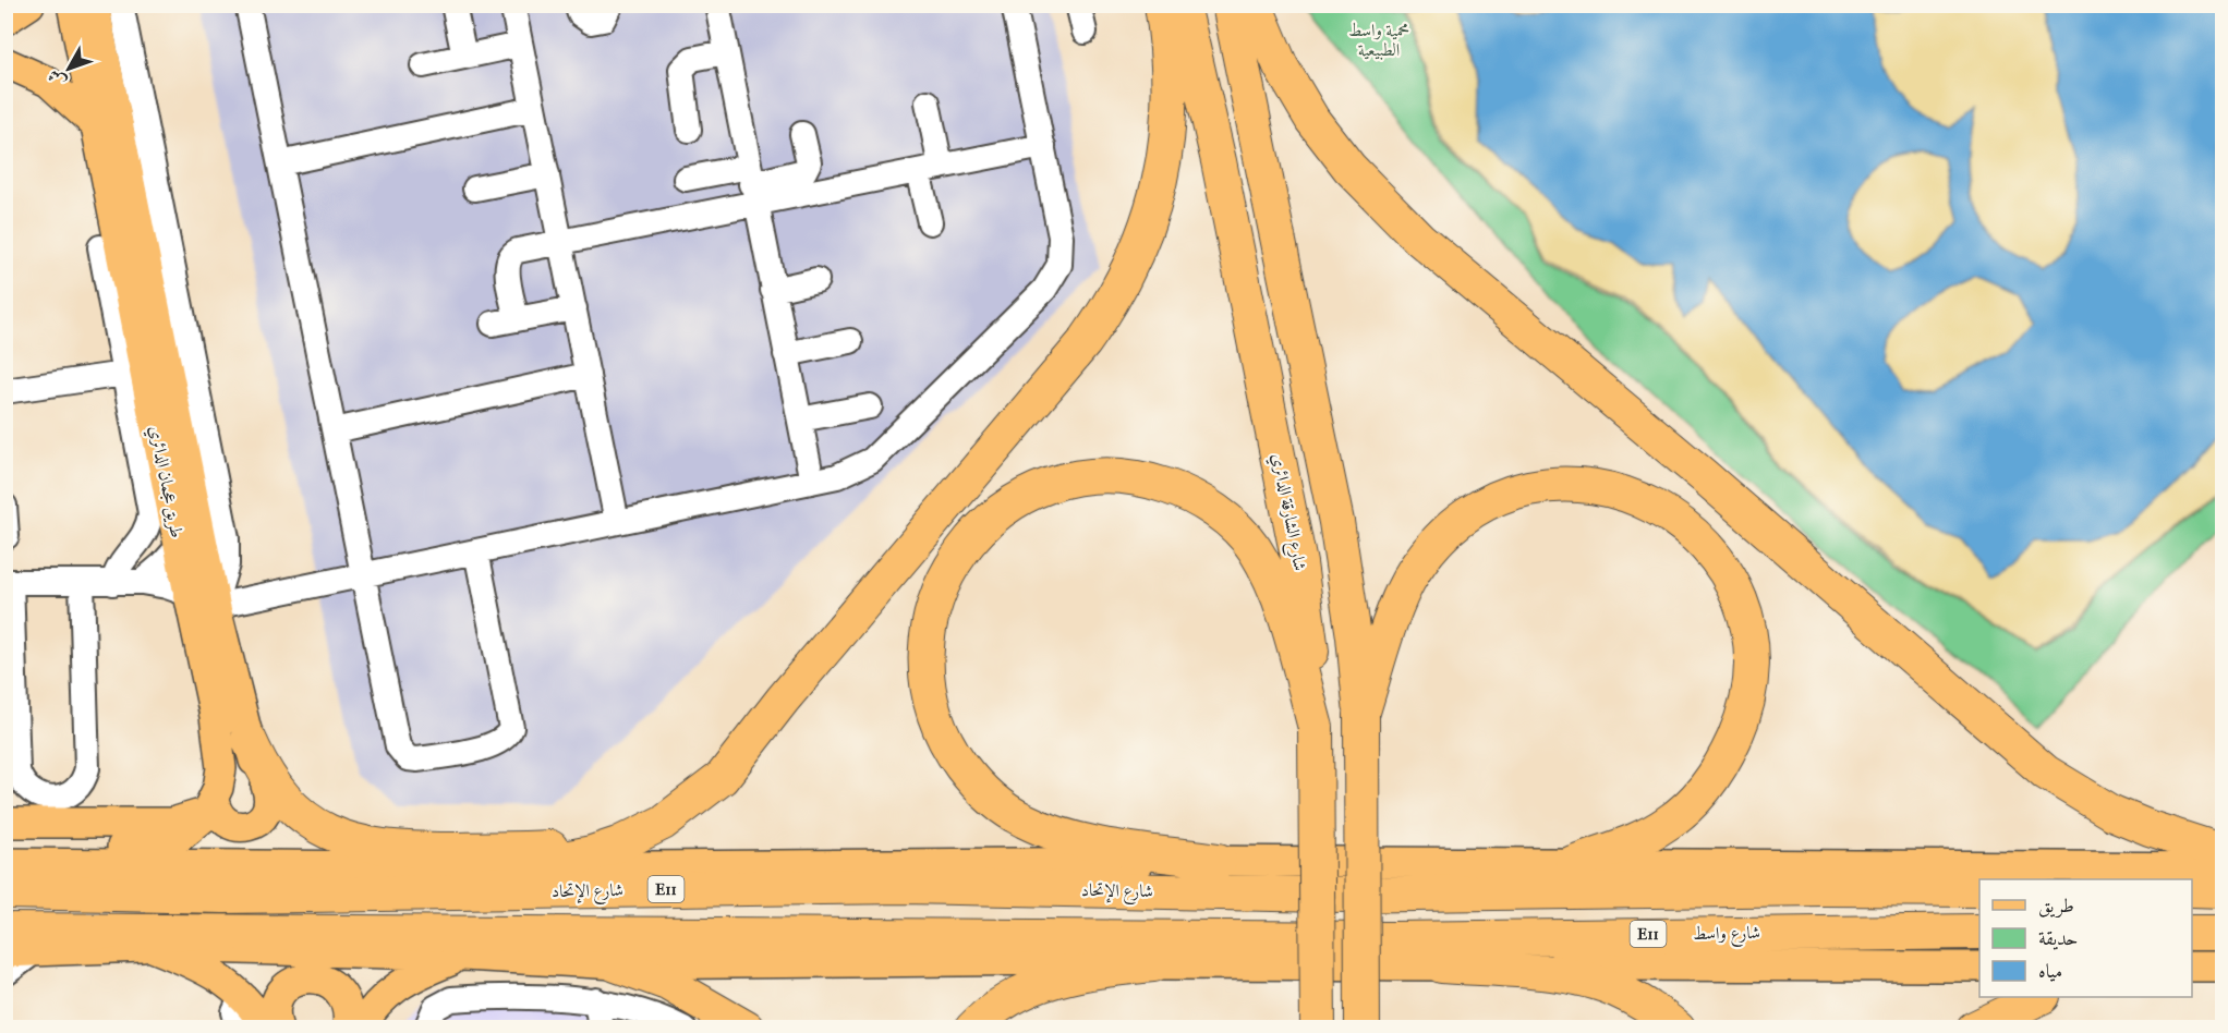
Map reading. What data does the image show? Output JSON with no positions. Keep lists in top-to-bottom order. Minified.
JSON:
{"streets":{"highway":["شارع الشارقة الدائري","E11","شارع الإتحاد","شارع واسط"],"main road":["طريق عجمان الدائري"]},"parks":["محمية واسط الطبيعية"],"legend":["طريق","حديقة","مياه"],"north":"bottom left"}
